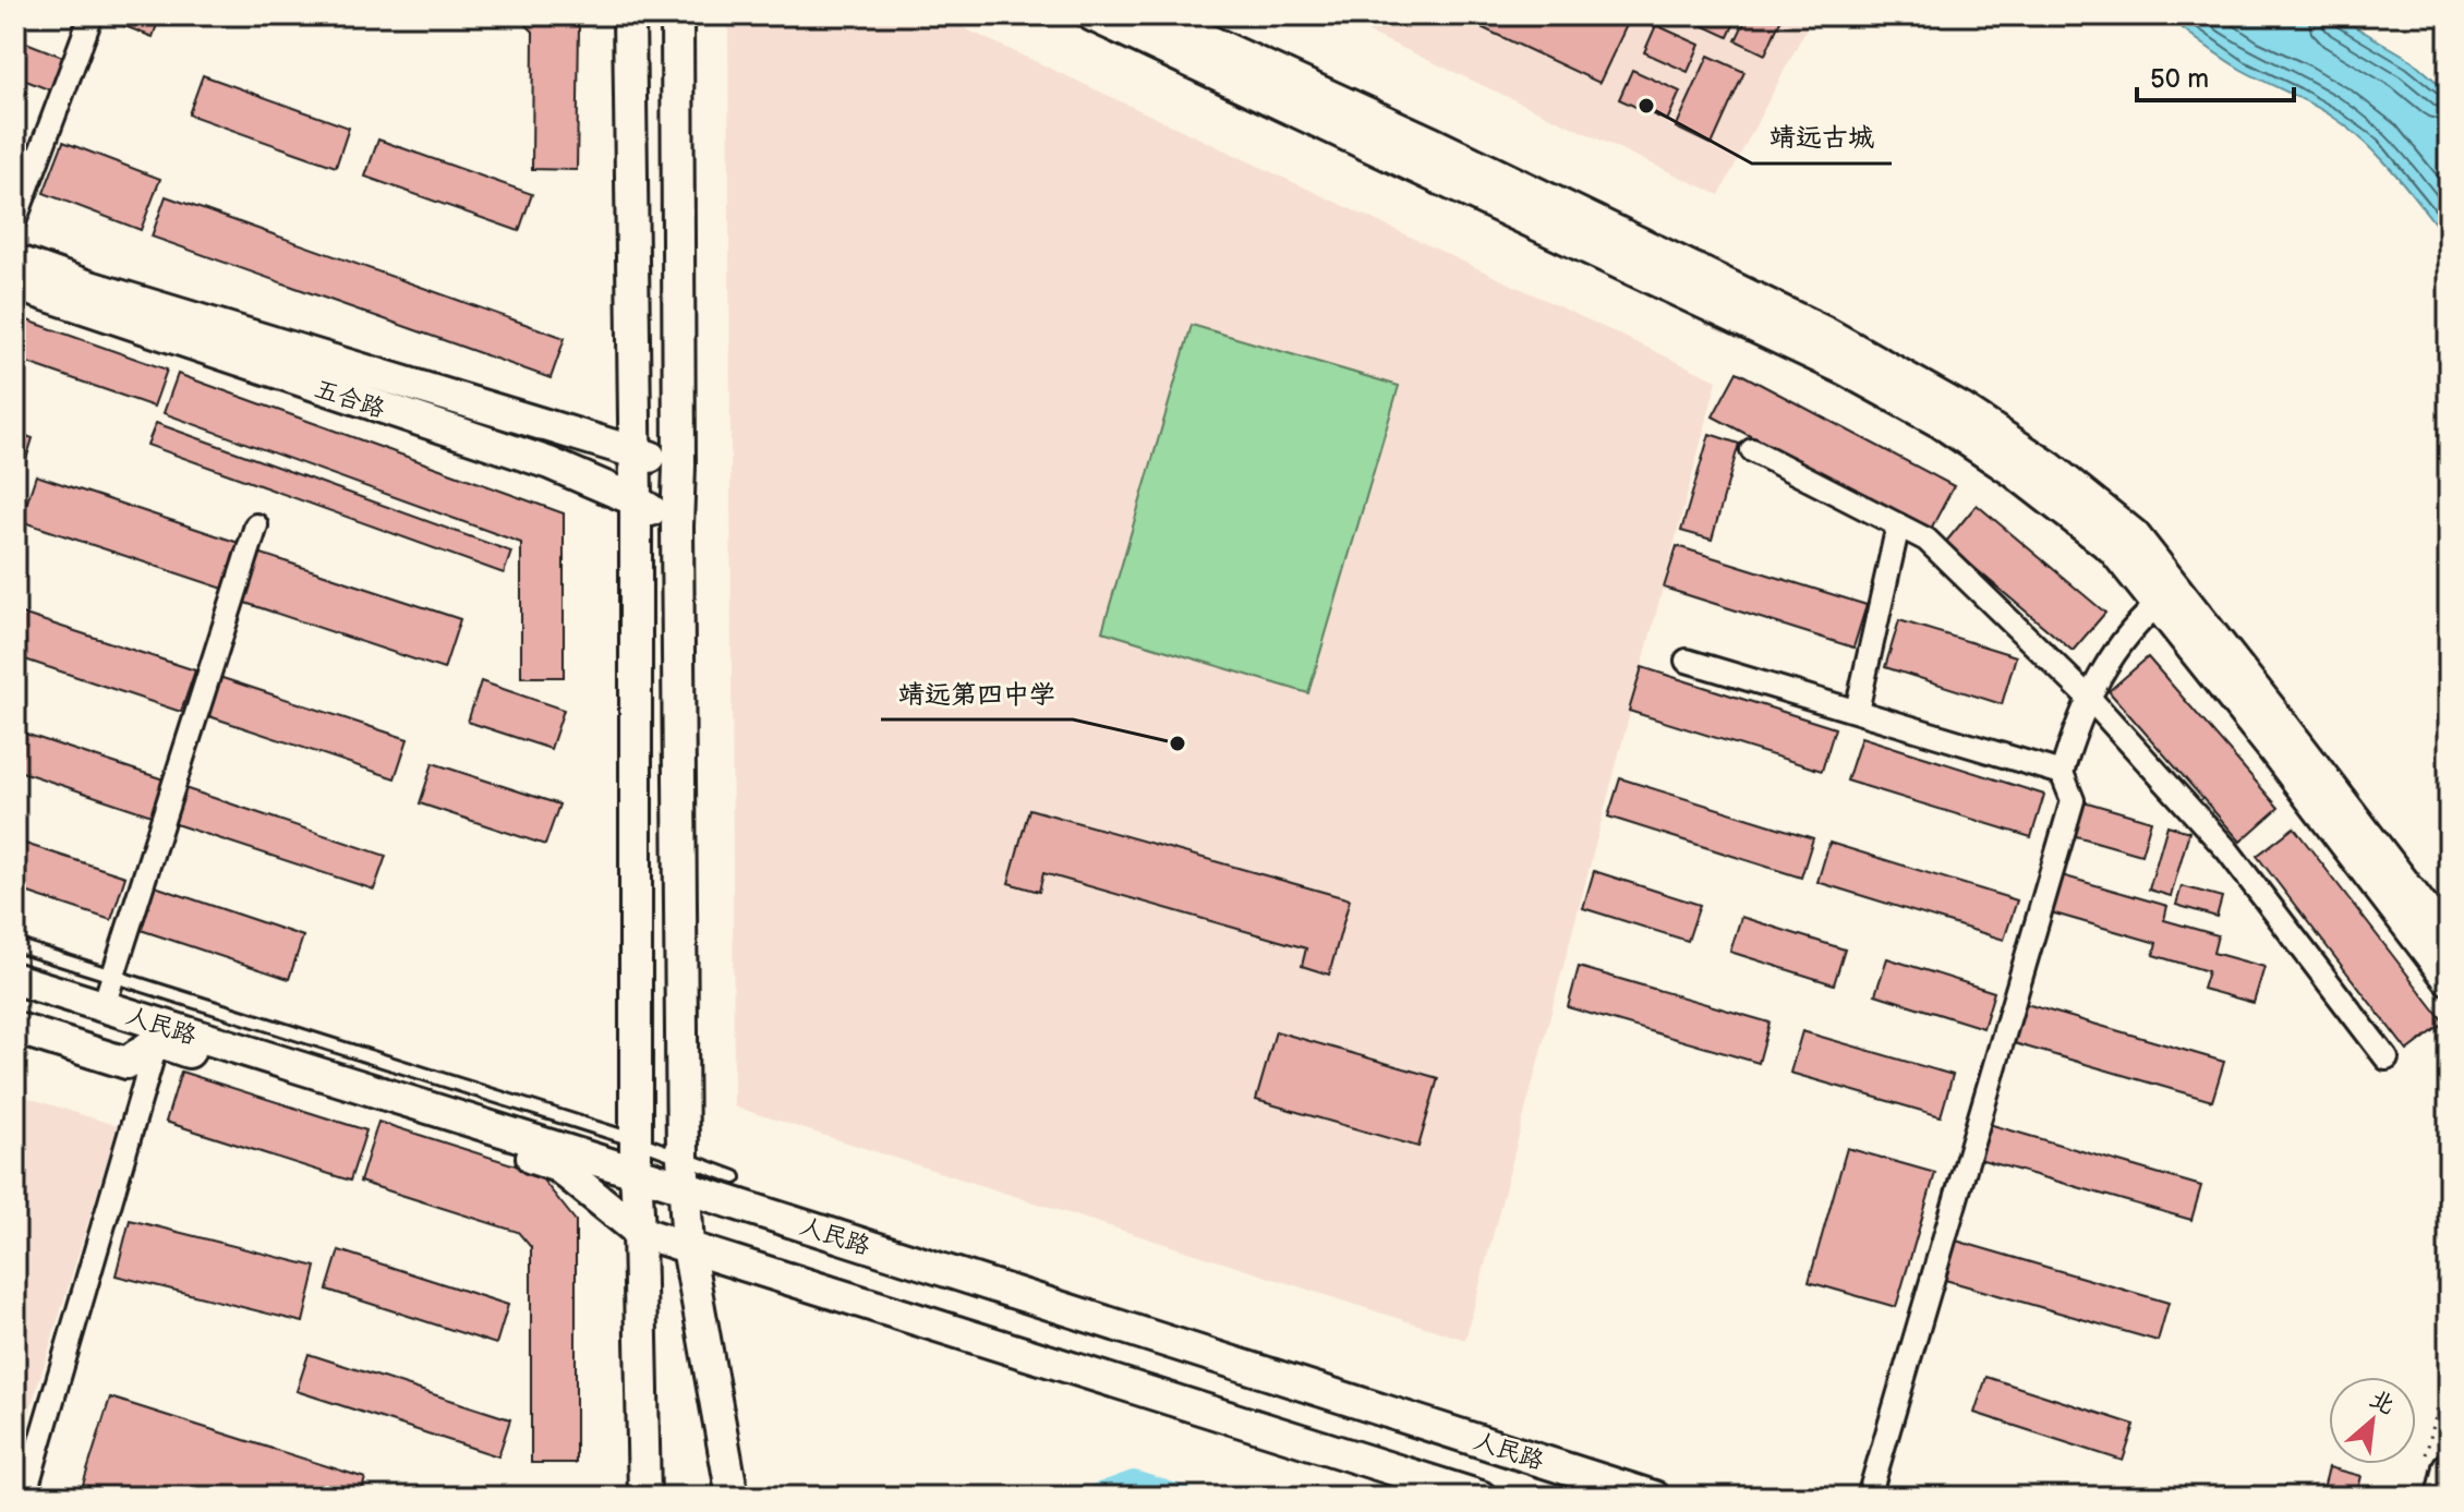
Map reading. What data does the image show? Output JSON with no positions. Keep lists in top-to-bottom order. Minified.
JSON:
{"streets":{"main road":["五合路","人民路"]},"places":["靖远古城","靖远第四中学"],"scale_bar":"50 m","north":"top right"}
